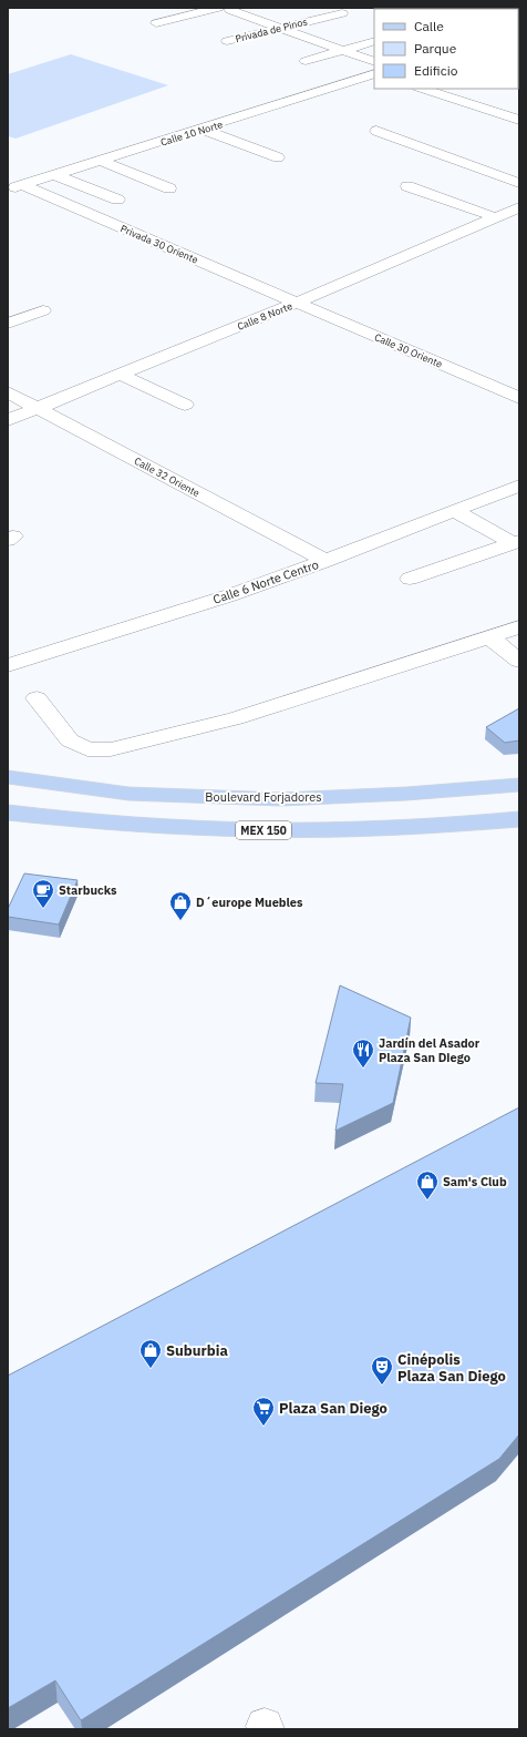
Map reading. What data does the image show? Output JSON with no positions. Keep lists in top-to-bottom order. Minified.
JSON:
{"streets":{"main road":["Boulevard Forjadores","MEX 150"],"street":["Privada de Pinos","Calle 10 Norte","Privada 30 Oriente","Calle 8 Norte","Calle 30 Oriente","Calle 32 Oriente","Calle 6 Norte Centro"]},"crossings":[["Calle 10 Norte","Privada 30 Oriente"],["Privada 30 Oriente","Calle 8 Norte"],["Privada 30 Oriente","Calle 30 Oriente"],["Calle 8 Norte","Calle 30 Oriente"],["Calle 8 Norte","Calle 32 Oriente"],["Calle 32 Oriente","Calle 6 Norte Centro"]],"places":{"cafe":["Starbucks"],"shop":["D´europe Muebles","Sam's Club","Suburbia"],"restaurant":["Jardín del Asador Plaza San Diego"],"theatre":["Cinépolis Plaza San Diego"],"supermarket":["Plaza San Diego"]},"legend":["Calle","Parque","Edificio"]}
